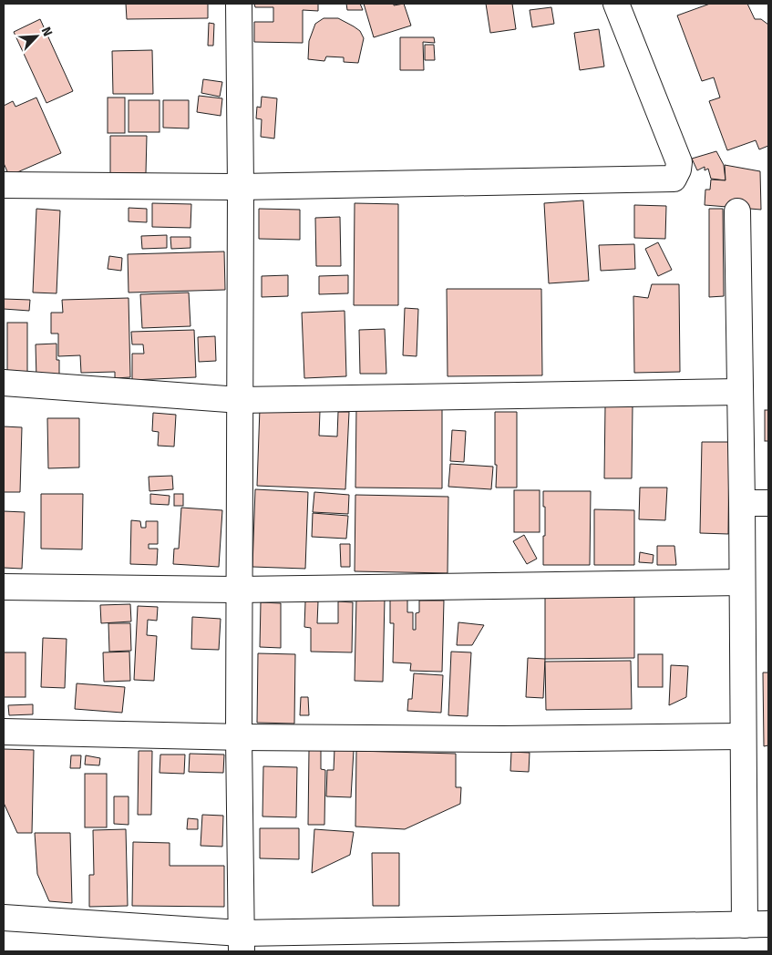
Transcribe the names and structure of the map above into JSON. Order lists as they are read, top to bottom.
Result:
{
  "north": "top right"
}
